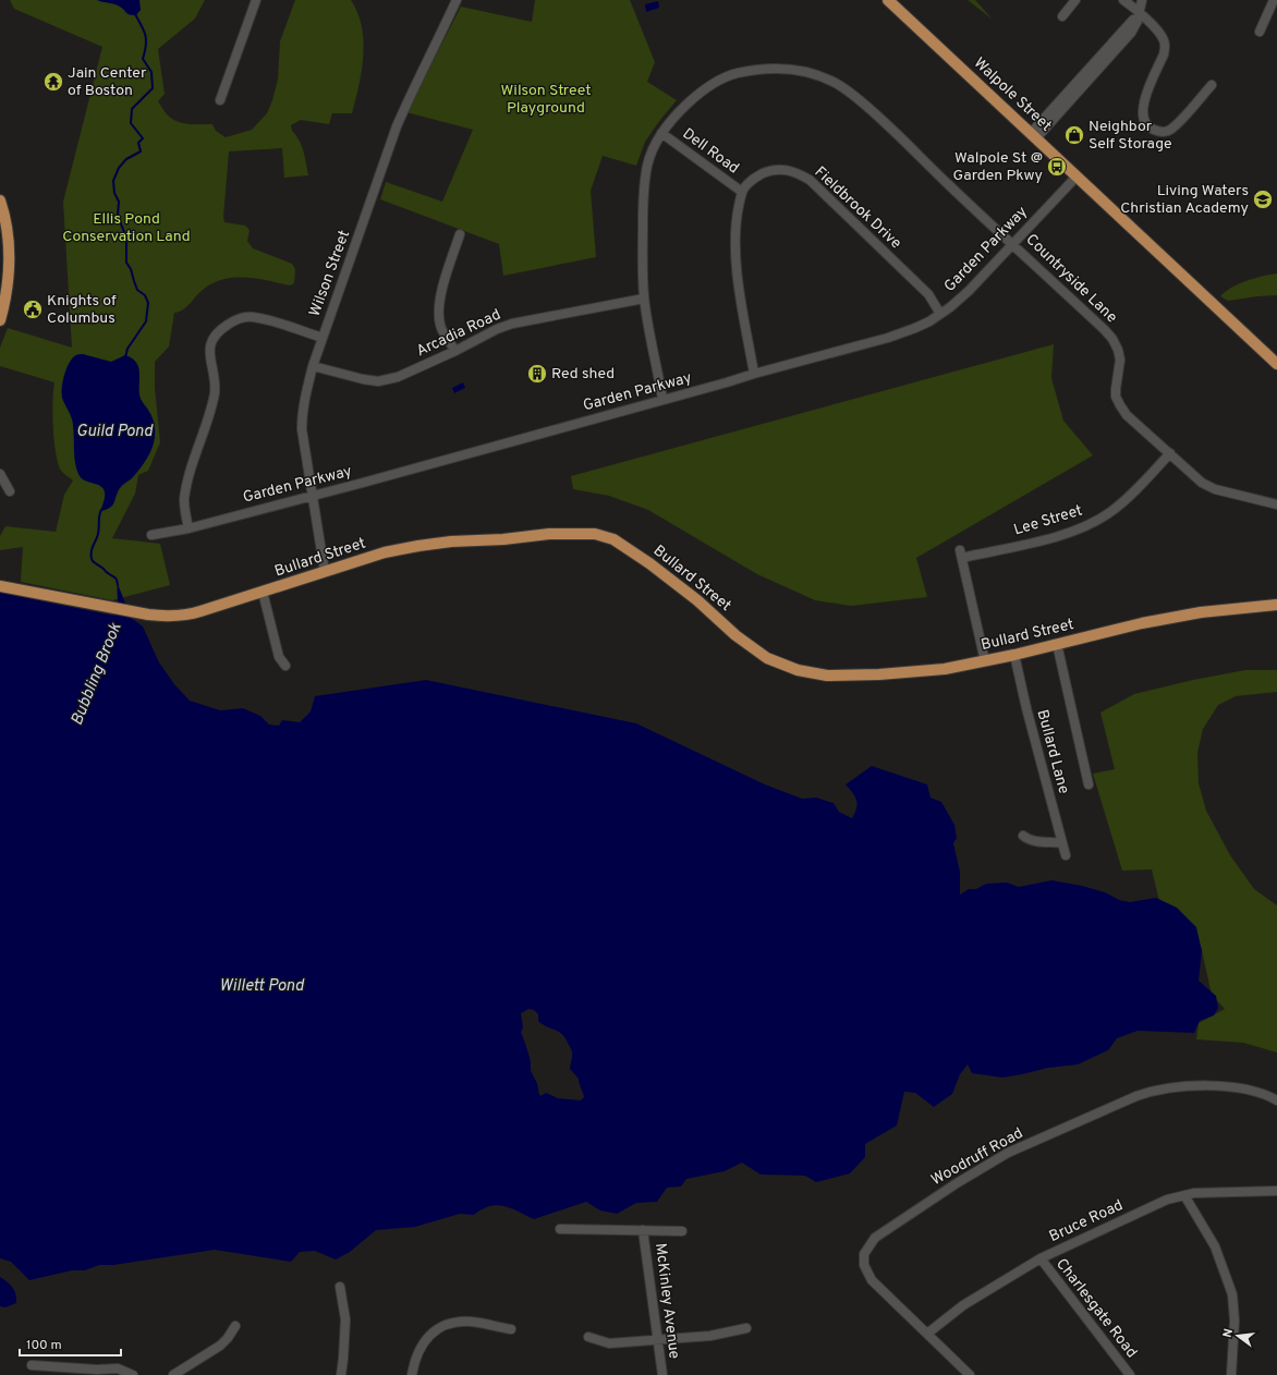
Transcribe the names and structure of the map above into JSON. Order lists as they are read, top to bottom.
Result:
{
  "streets": {
    "main road": ["Walpole Street", "Bullard Street"],
    "street": [
      "Dell Road",
      "Fieldbrook Drive",
      "Garden Parkway",
      "Wilson Street",
      "Countryside Lane",
      "Arcadia Road",
      "Lee Street",
      "Bullard Lane",
      "Woodruff Road",
      "Bruce Road",
      "McKinley Avenue",
      "Charlesgate Road"
    ]
  },
  "crossings": [
    ["Walpole Street", "Garden Parkway"],
    ["Dell Road", "Fieldbrook Drive"],
    ["Dell Road", "Countryside Lane"],
    ["Fieldbrook Drive", "Garden Parkway"],
    ["Garden Parkway", "Wilson Street"],
    ["Garden Parkway", "Countryside Lane"],
    ["Wilson Street", "Arcadia Road"],
    ["Wilson Street", "Bullard Street"],
    ["Countryside Lane", "Arcadia Road"],
    ["Countryside Lane", "Lee Street"],
    ["Lee Street", "Bullard Street"],
    ["Bullard Street", "Bullard Lane"],
    ["Woodruff Road", "Bruce Road"],
    ["Bruce Road", "Charlesgate Road"]
  ],
  "water": ["Guild Pond", "Bubbling Brook", "Willett Pond"],
  "parks": ["Wilson Street Playground", "Ellis Pond Conservation Land"],
  "places": {
    "temple": ["Jain Center of Boston"],
    "shop": ["Neighbor Self Storage"],
    "bus stop": ["Walpole St @ Garden Pkwy"],
    "school or university": ["Living Waters Christian Academy"],
    "public building": ["Knights of Columbus"],
    "building": ["Red shed"]
  },
  "scale_bar": "100 m",
  "north": "left"
}
